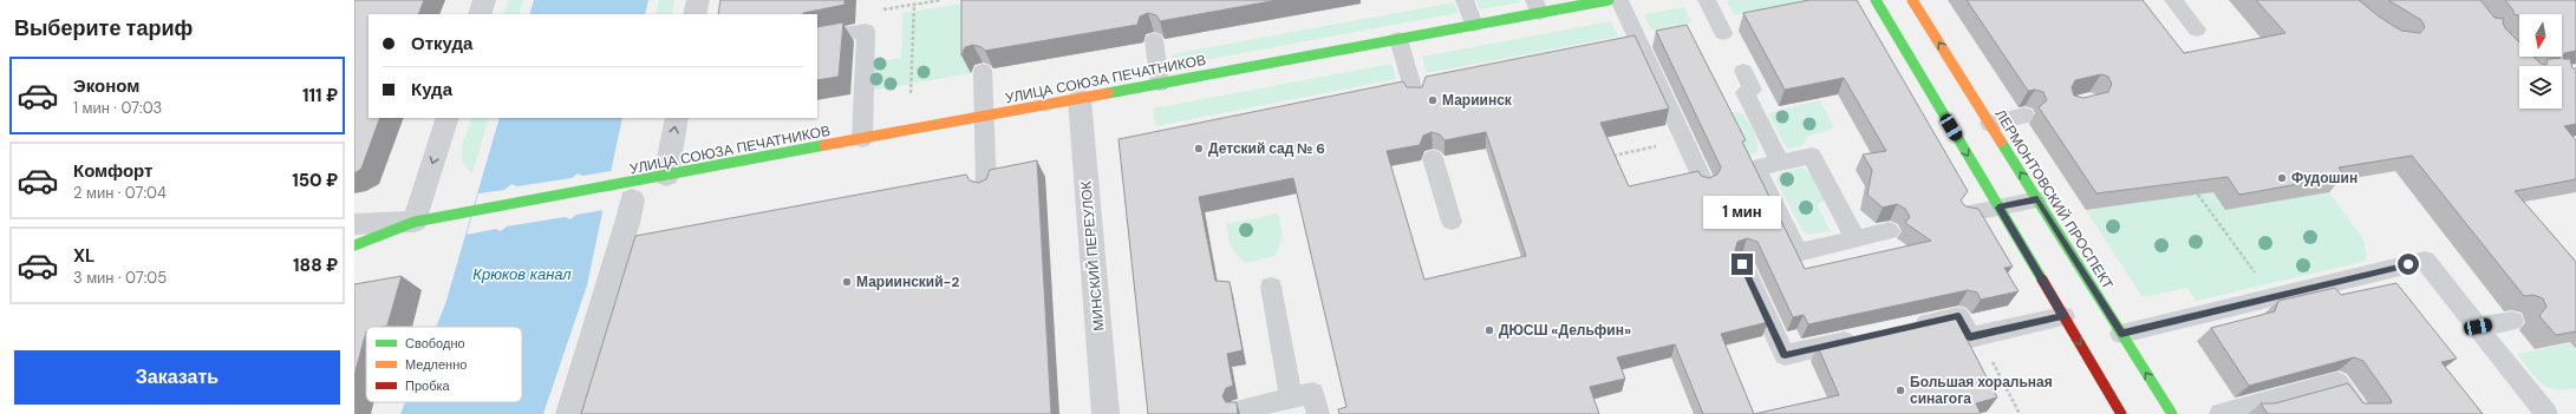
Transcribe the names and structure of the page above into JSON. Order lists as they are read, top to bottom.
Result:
{
  "streets": {
    "street": ["УЛИЦА СОЮЗА ПЕЧАТНИКОВ", "ЛЕРМОНТОВСКИЙ ПРОСПЕКТ", "МИНСКИЙ ПЕРЕУЛОК"]
  },
  "crossings": [
    ["УЛИЦА СОЮЗА ПЕЧАТНИКОВ", "МИНСКИЙ ПЕРЕУЛОК"]
  ],
  "water": ["Крюков канал"],
  "places": [
    "Мариинск",
    "Детский сад № 6",
    "Фудошин",
    "Мариинский-2",
    "ДЮСШ «Дельфин»",
    "Большая хоральная синагога"
  ],
  "legend": ["Свободно", "Медленно", "Пробка"],
  "north": "bottom",
  "page": {
    "heading": "Выберите тариф",
    "banner": ["Откуда", "Куда"],
    "list": [
      {
        "name": "Эконом",
        "note": "1 мин · 07:03",
        "value": "111 ₽"
      },
      {
        "name": "Комфорт",
        "note": "2 мин · 07:04",
        "value": "150 ₽"
      },
      {
        "name": "XL",
        "note": "3 мин · 07:05",
        "value": "188 ₽"
      }
    ],
    "bubble": "1 мин",
    "buttons": "Заказать"
  }
}
